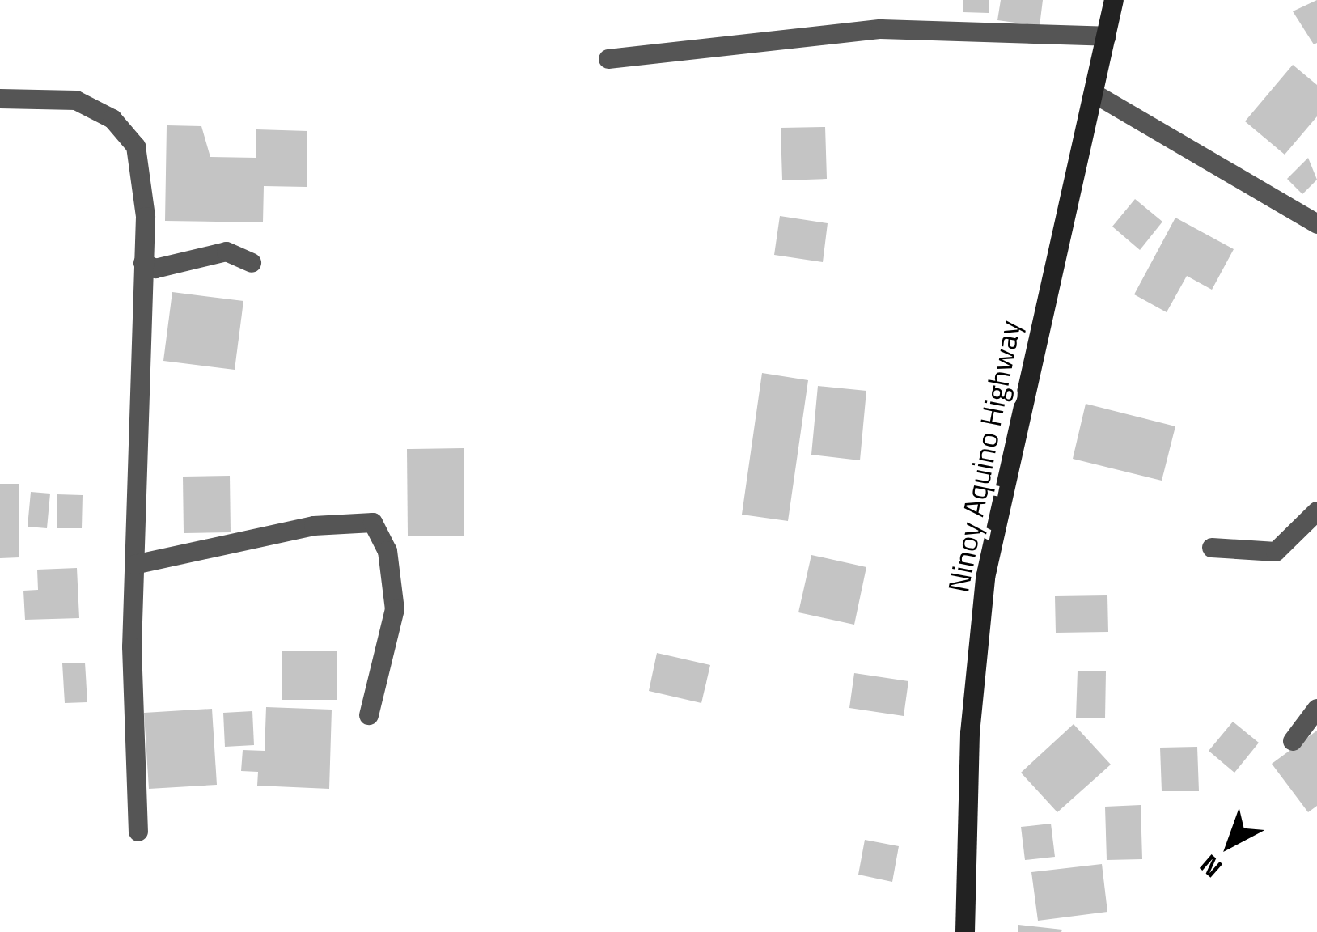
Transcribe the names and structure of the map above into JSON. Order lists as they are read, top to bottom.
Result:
{
  "streets": {
    "main road": ["Ninoy Aquino Highway"]
  },
  "north": "bottom left"
}
